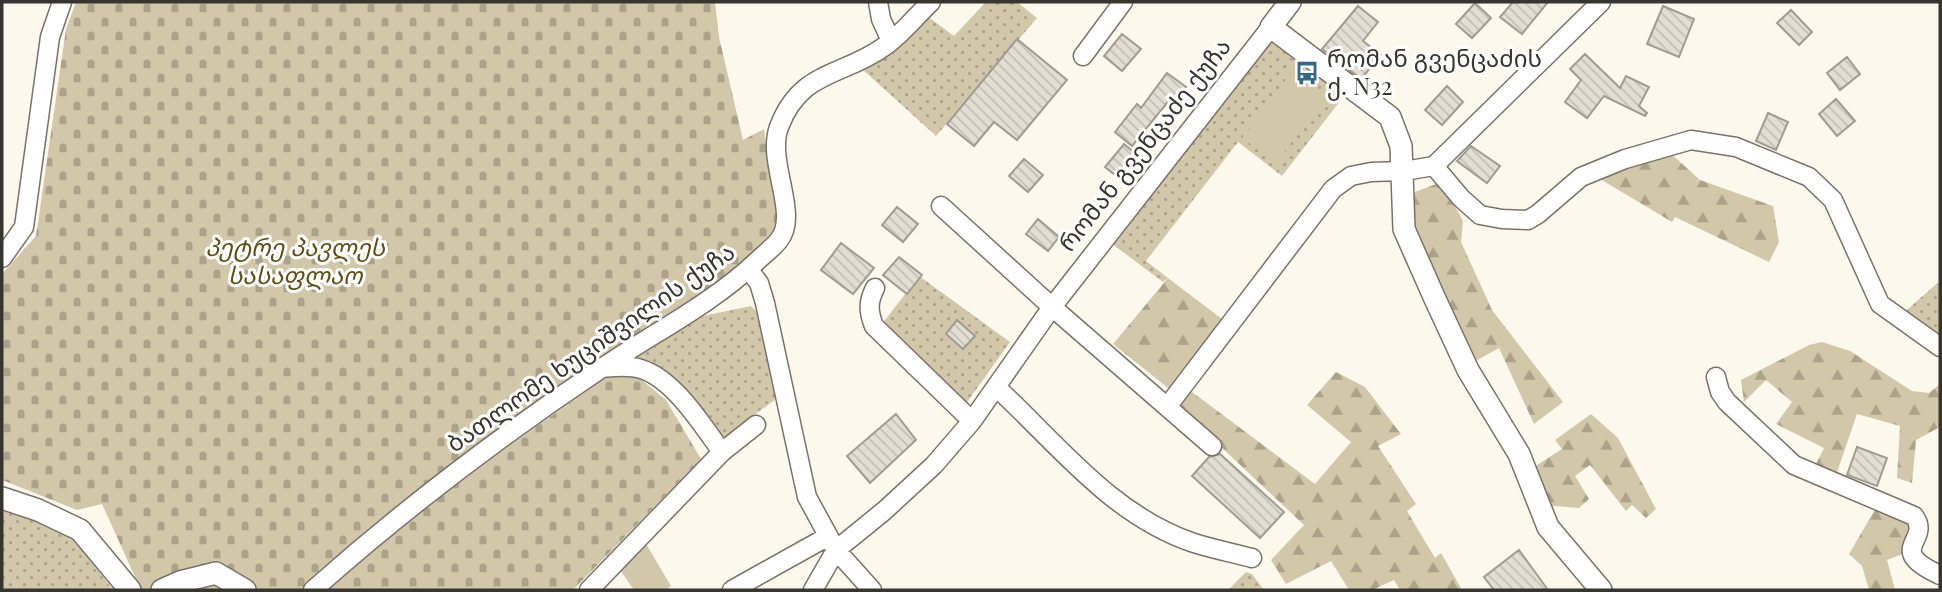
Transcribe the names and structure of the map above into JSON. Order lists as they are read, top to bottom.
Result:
{
  "streets": {
    "street": ["რომან გვენცაძე ქუჩა", "ბათლომე ხუციშვილის ქუჩა"]
  },
  "parks": ["პეტრე პავლეს სასაფლაო"],
  "places": {
    "bus stop": ["რომან გვენცაძის ქ. N32"]
  }
}
